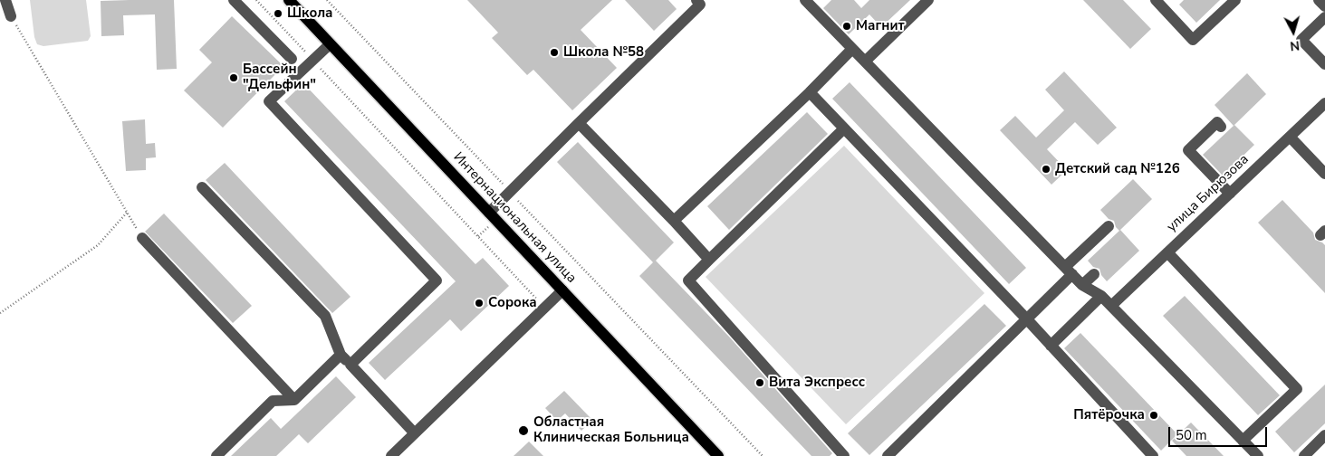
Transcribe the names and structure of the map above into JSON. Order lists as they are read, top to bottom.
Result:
{
  "streets": {
    "main road": ["Интернациональная улица"],
    "street": ["улица Бирюзова"]
  },
  "places": [
    "Школа",
    "Магнит",
    "Школа №58",
    "Бассейн \"Дельфин\"",
    "Детский сад №126",
    "Сорока",
    "Вита Экспресс",
    "Пятёрочка",
    "Областная Клиническая Больница"
  ],
  "scale_bar": "50 m",
  "north": "bottom"
}
